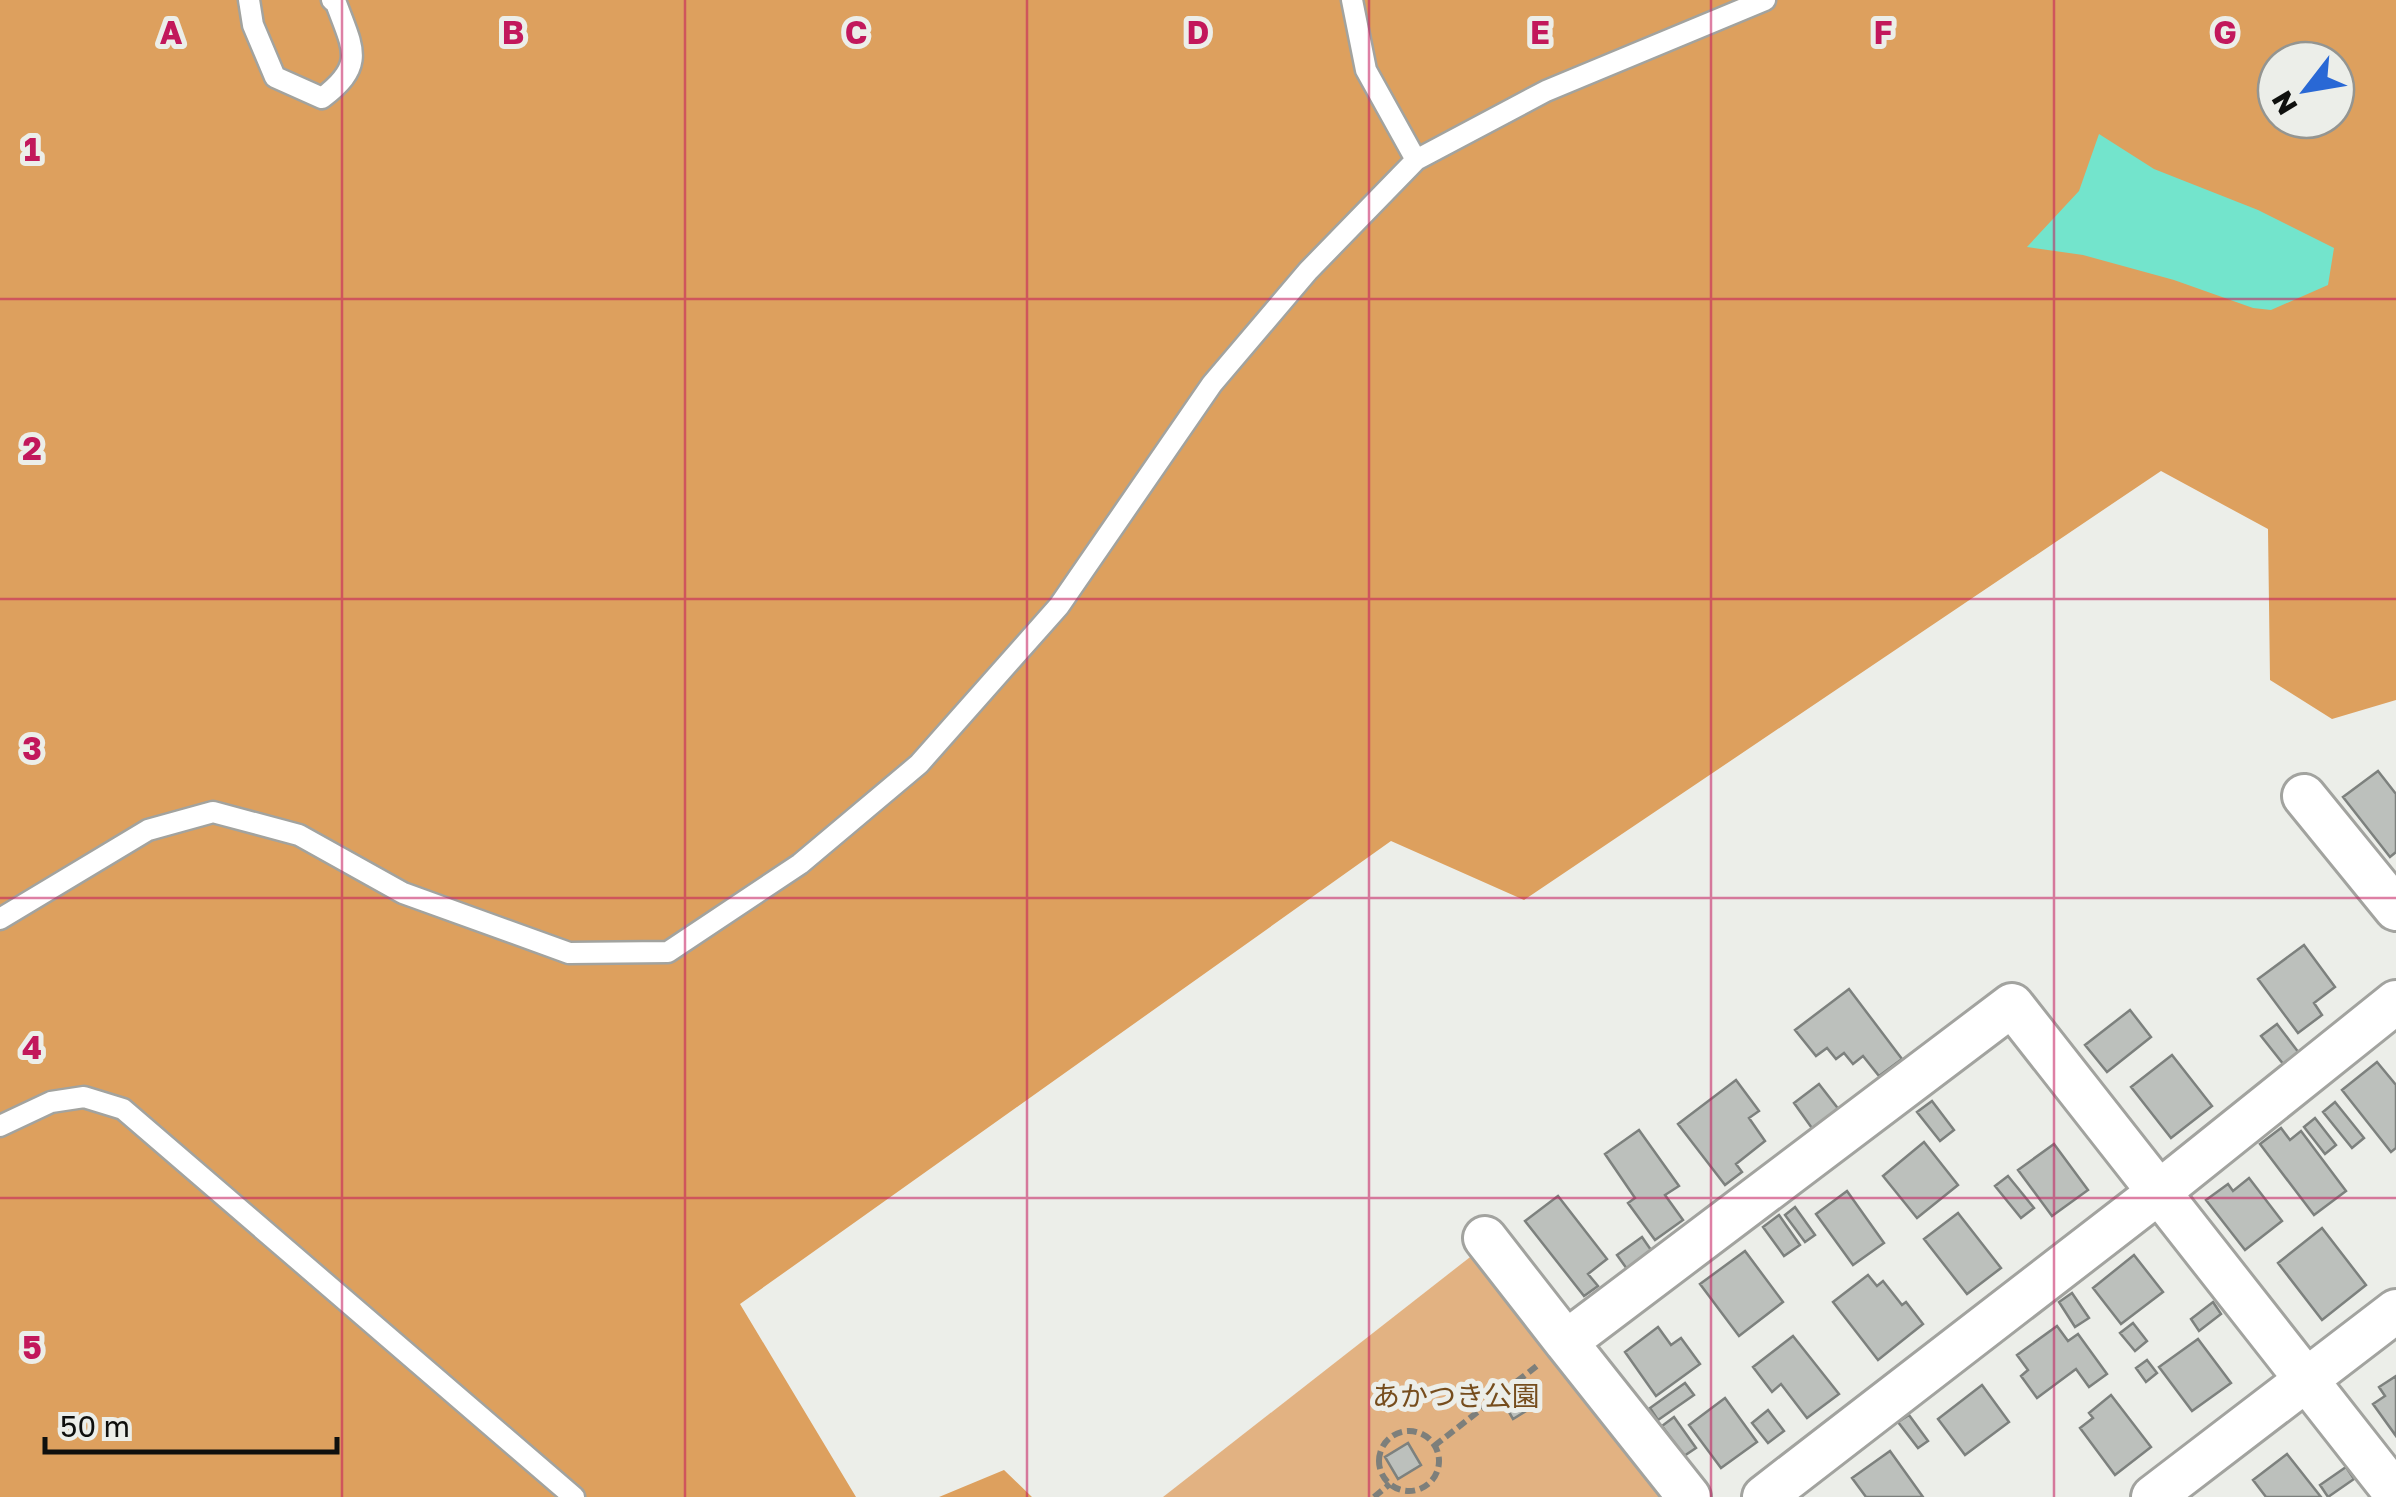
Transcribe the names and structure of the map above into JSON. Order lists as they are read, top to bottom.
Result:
{
  "parks": ["あかつき公園"],
  "scale_bar": "50 m",
  "north": "bottom left",
  "grid": {
    "columns": [
      "A",
      "B",
      "C",
      "D",
      "E",
      "F",
      "G"
    ],
    "rows": [
      "1",
      "2",
      "3",
      "4",
      "5"
    ]
  }
}
